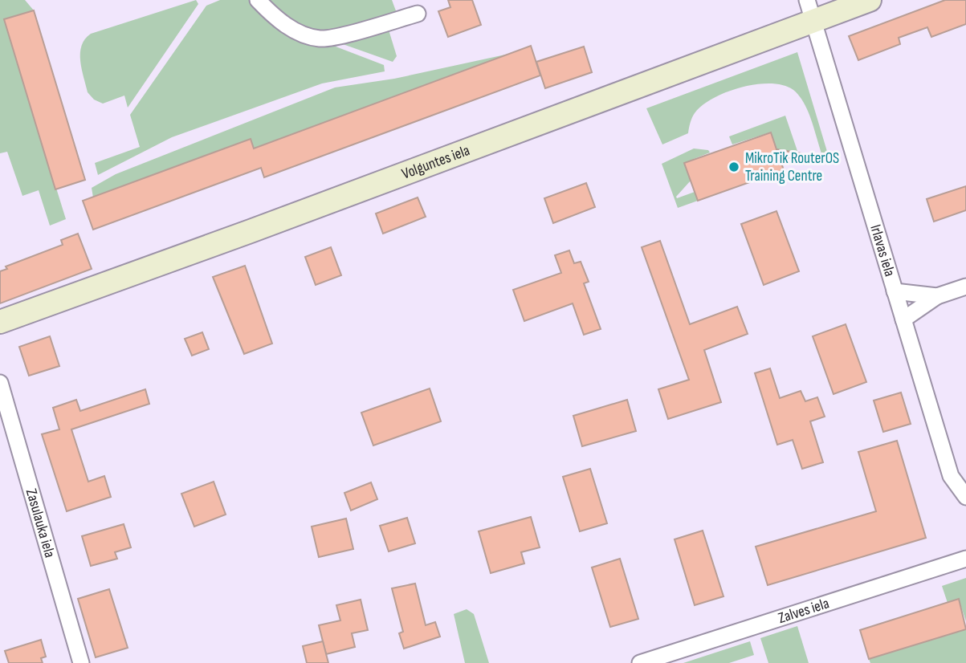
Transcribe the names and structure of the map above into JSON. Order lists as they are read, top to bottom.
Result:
{
  "streets": {
    "street": [
      "Volguntes iela",
      "Irlavas iela",
      "Zasulauka iela",
      "Zalves iela"
    ]
  },
  "crossings": [
    ["Volguntes iela", "Irlavas iela"]
  ],
  "places": ["MikroTik RouterOS Training Centre"]
}
